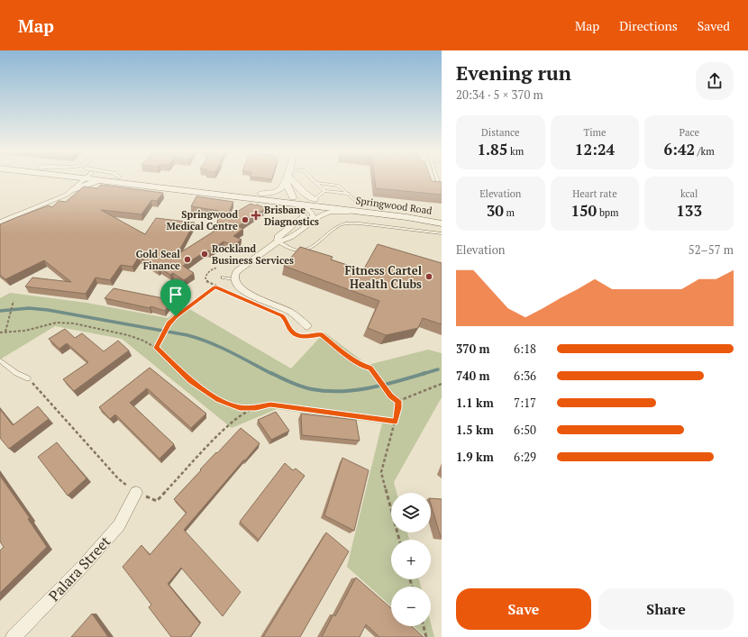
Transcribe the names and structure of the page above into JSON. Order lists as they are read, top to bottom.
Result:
{
  "streets": {
    "main road": ["Springwood Road"],
    "street": ["Palara Street"]
  },
  "places": {
    "health": ["Brisbane Diagnostics"],
    "other": [
      "Springwood Medical Centre",
      "Rockland Business Services",
      "Gold Seal Finance",
      "Fitness Cartel Health Clubs"
    ]
  },
  "page": {
    "header": "Map",
    "nav": ["Map", "Directions", "Saved"],
    "heading": ["Evening run", "20:34 · 5 × 370 m"],
    "stats": [
      ["Distance", "1.85 km"],
      ["Time", "12:24"],
      ["Pace", "6:42 /km"],
      ["Elevation", "30 m"],
      ["Heart rate", "150 bpm"],
      ["kcal", "133"]
    ],
    "chart": ["Elevation", "52–57 m"],
    "list": [
      {
        "name": "370 m",
        "note": "6:18"
      },
      {
        "name": "740 m",
        "note": "6:36"
      },
      {
        "name": "1.1 km",
        "note": "7:17"
      },
      {
        "name": "1.5 km",
        "note": "6:50"
      },
      {
        "name": "1.9 km",
        "note": "6:29"
      }
    ],
    "map_buttons": ["+", "−"],
    "buttons": ["Save", "Share"]
  }
}
